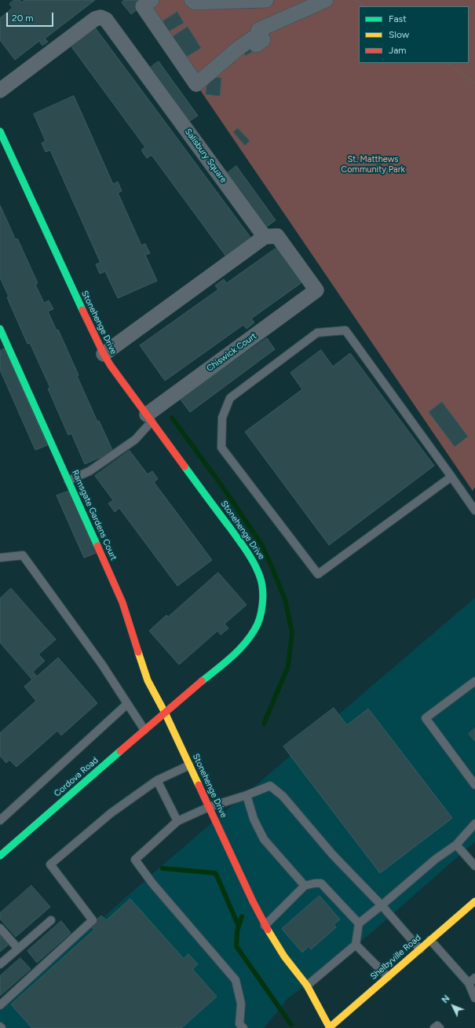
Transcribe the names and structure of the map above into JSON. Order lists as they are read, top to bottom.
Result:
{
  "streets": {
    "street": [
      "Salisbury Square",
      "Stonehenge Drive",
      "Chiswick Court",
      "Ramsgate Gardens Court",
      "Cordova Road",
      "Shelbyville Road"
    ]
  },
  "crossings": [
    ["Salisbury Square", "Chiswick Court"],
    ["Stonehenge Drive", "Chiswick Court"],
    ["Stonehenge Drive", "Ramsgate Gardens Court"],
    ["Stonehenge Drive", "Cordova Road"],
    ["Stonehenge Drive", "Shelbyville Road"],
    ["Ramsgate Gardens Court", "Cordova Road"]
  ],
  "parks": ["St. Matthews Community Park"],
  "legend": ["Fast", "Slow", "Jam"],
  "scale_bar": "20 m",
  "north": "top left"
}
